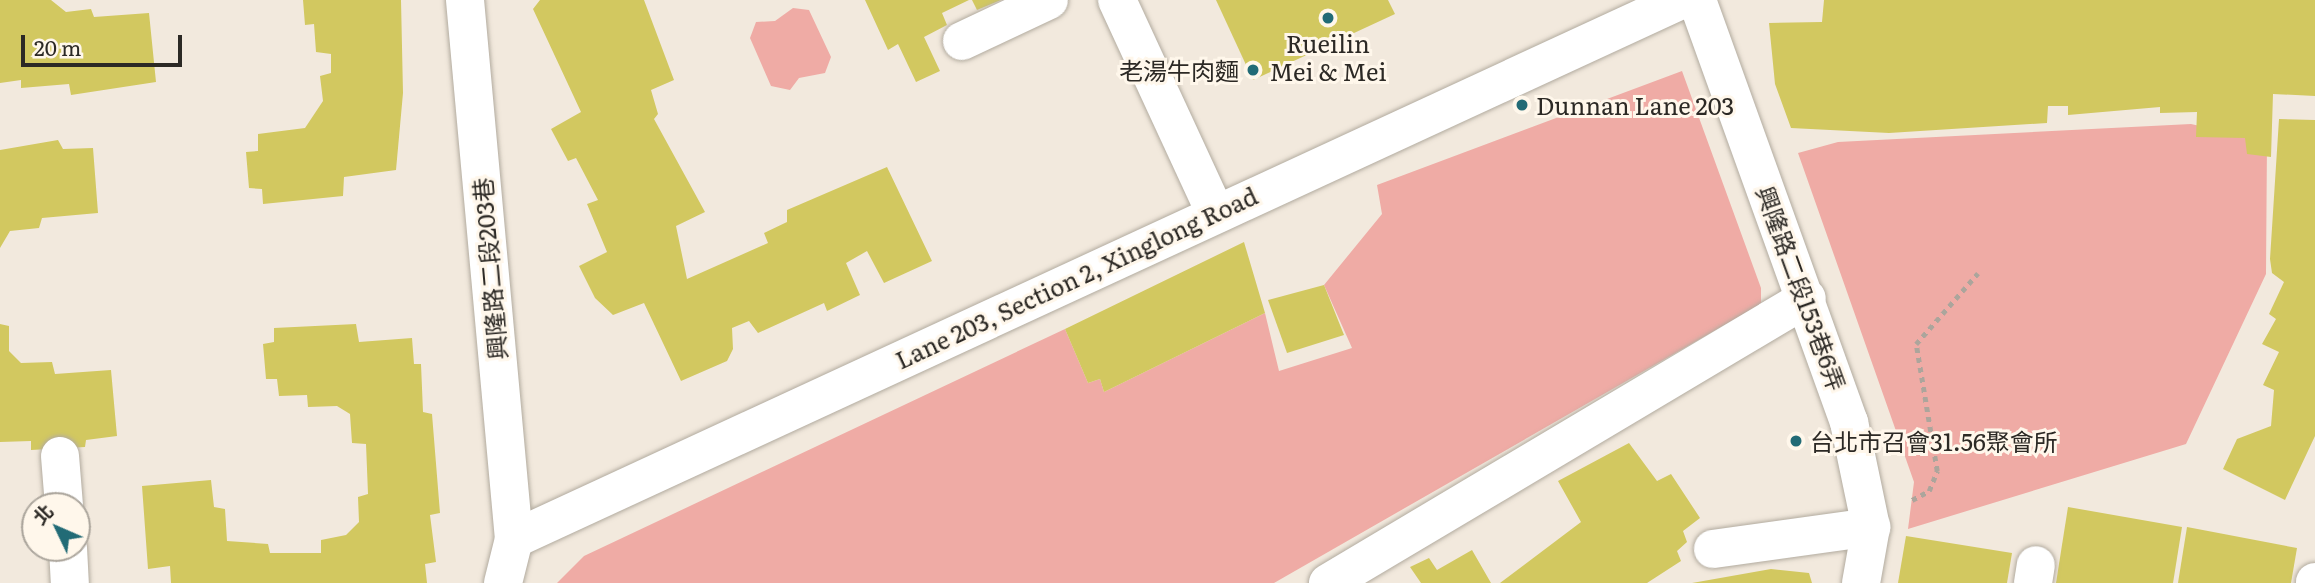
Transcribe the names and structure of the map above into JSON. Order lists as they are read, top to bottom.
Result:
{
  "streets": {
    "street": ["興隆路二段203巷", "Lane 203, Section 2, Xinglong Road", "興隆路二段153巷6弄"]
  },
  "crossings": [
    ["興隆路二段203巷", "Lane 203, Section 2, Xinglong Road"]
  ],
  "places": [
    "Rueilin Mei & Mei",
    "老湯牛肉麵",
    "Dunnan Lane 203",
    "台北市召會31.56聚會所"
  ],
  "scale_bar": "20 m",
  "north": "top left"
}
